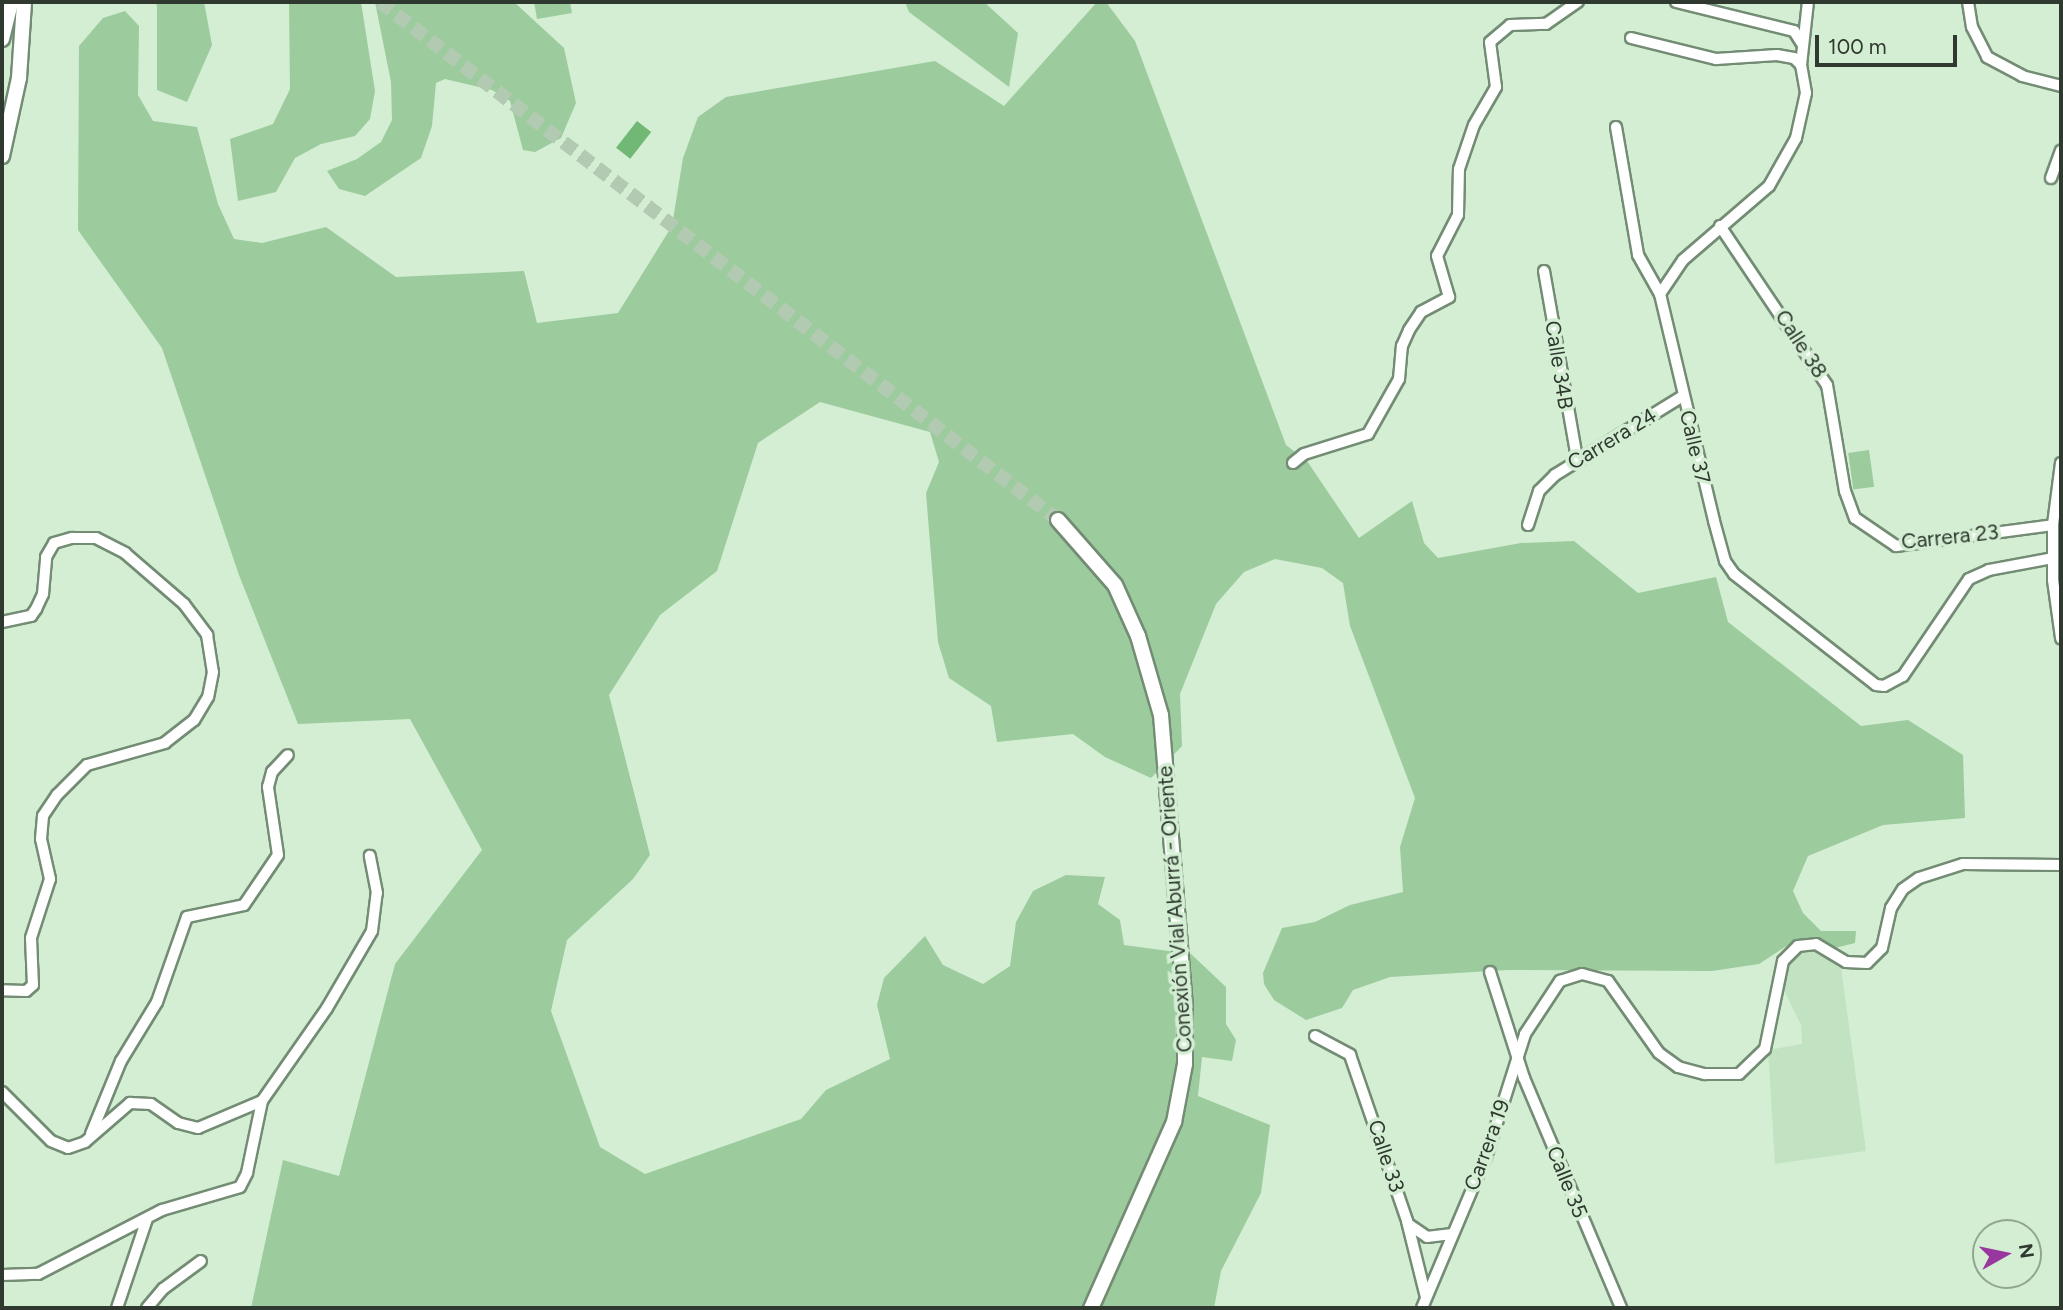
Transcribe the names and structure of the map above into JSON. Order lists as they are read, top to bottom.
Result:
{
  "streets": {
    "main road": ["Conexión Vial Aburrá - Oriente"],
    "street": [
      "Calle 38",
      "Calle 34B",
      "Carrera 24",
      "Calle 37",
      "Carrera 23",
      "Carrera 19",
      "Calle 33",
      "Calle 35"
    ]
  },
  "crossings": [
    ["Calle 38", "Carrera 23"],
    ["Calle 34B", "Carrera 24"],
    ["Carrera 24", "Calle 37"],
    ["Carrera 19", "Calle 33"],
    ["Carrera 19", "Calle 35"]
  ],
  "scale_bar": "100 m",
  "north": "right"
}
